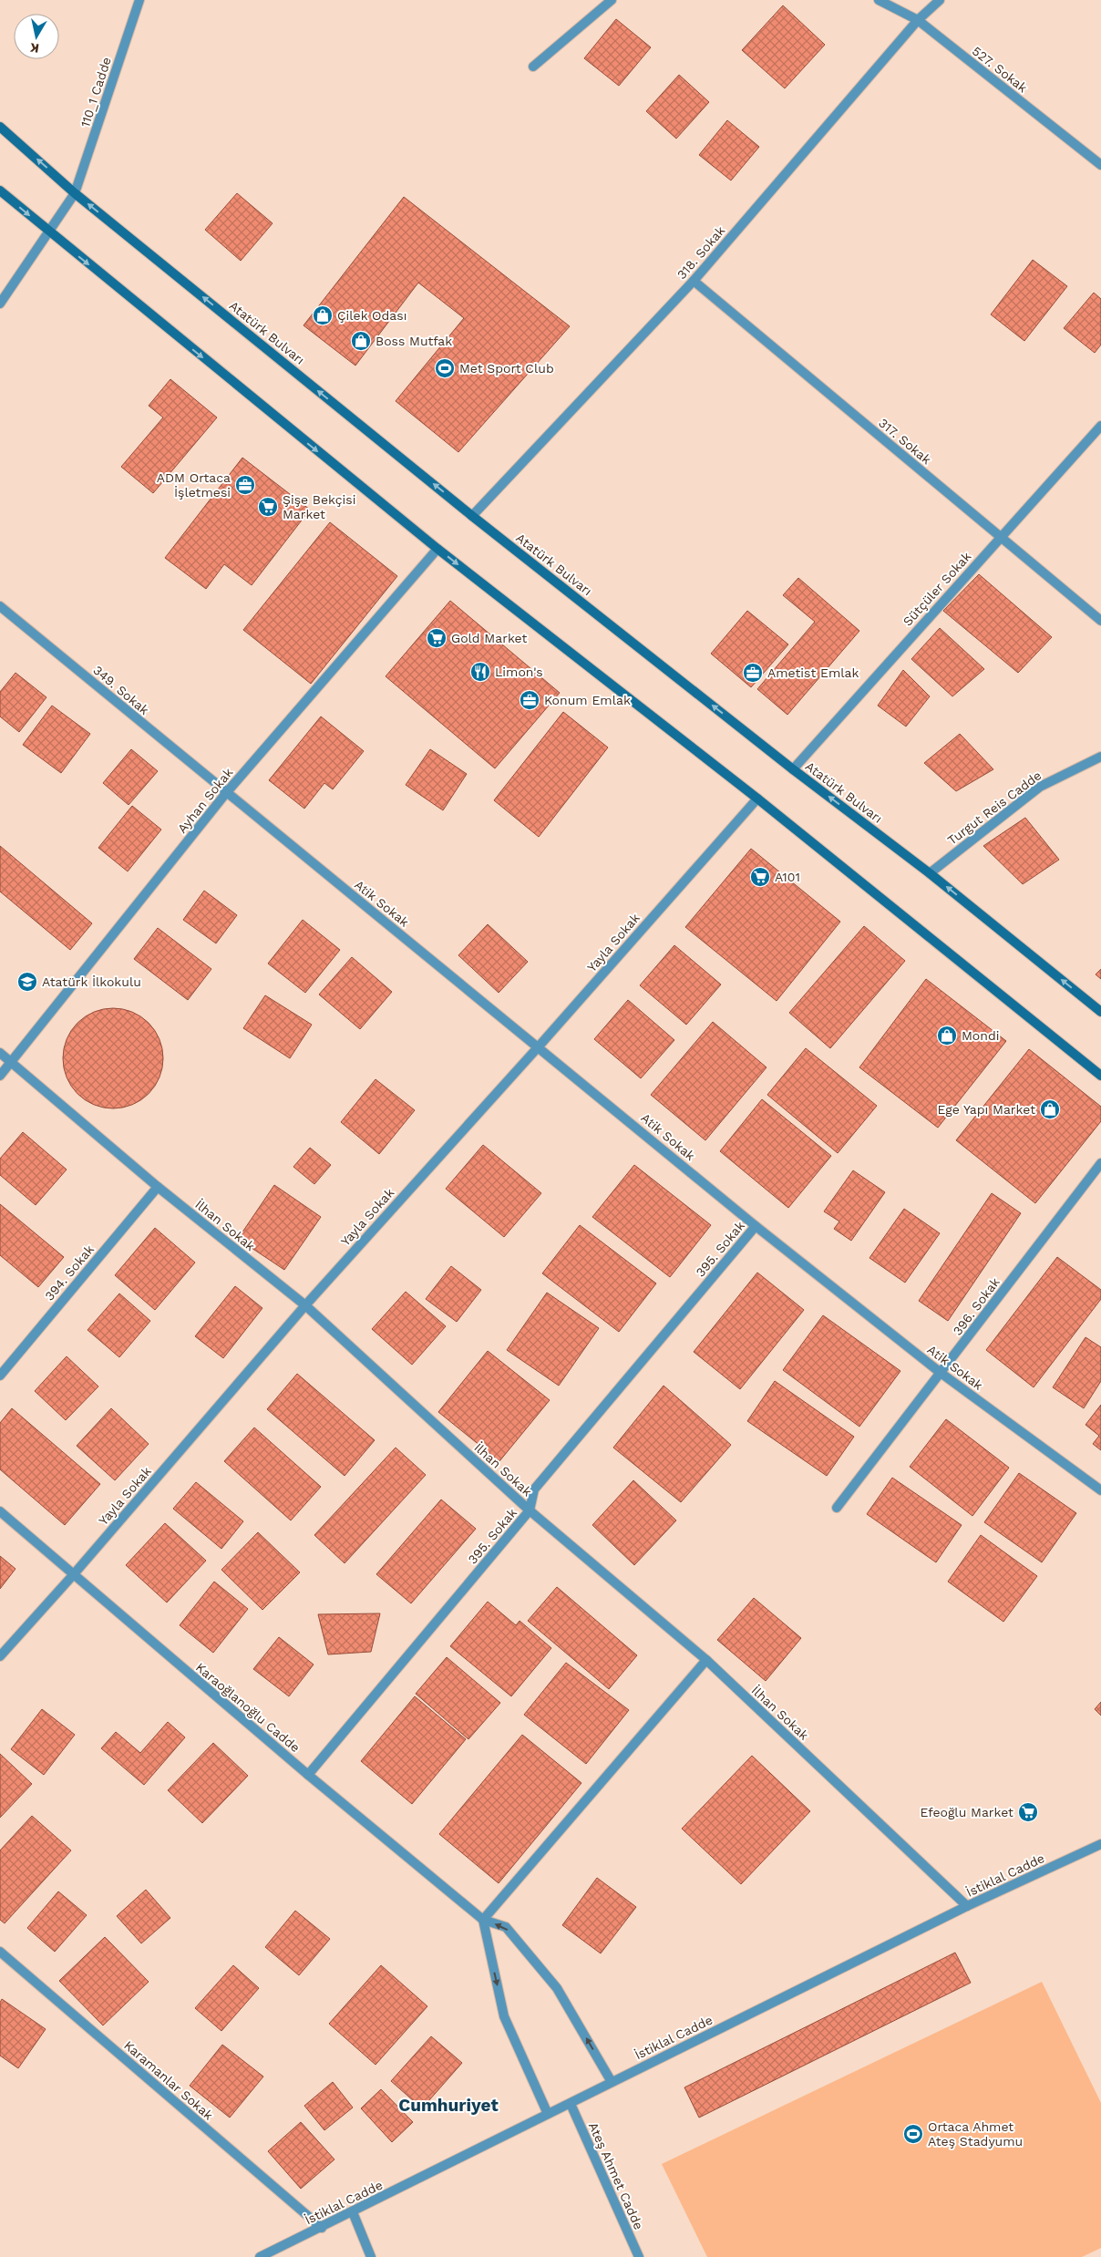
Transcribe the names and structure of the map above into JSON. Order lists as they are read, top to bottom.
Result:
{
  "streets": {
    "main road": ["Atatürk Bulvarı"],
    "street": [
      "527. Sokak",
      "110_1 Cadde",
      "318. Sokak",
      "317. Sokak",
      "Sütçüler Sokak",
      "349. Sokak",
      "Ayhan Sokak",
      "Turgut Reis Cadde",
      "Atik Sokak",
      "Yayla Sokak",
      "İlhan Sokak",
      "395. Sokak",
      "394. Sokak",
      "396. Sokak",
      "Karaoğlanoğlu Cadde",
      "İstiklal Cadde",
      "Karamanlar Sokak",
      "Ateş Ahmet Cadde"
    ]
  },
  "crossings": [
    ["527. Sokak", "318. Sokak"],
    ["110_1 Cadde", "Atatürk Bulvarı"],
    ["318. Sokak", "Atatürk Bulvarı"],
    ["318. Sokak", "317. Sokak"],
    ["Atatürk Bulvarı", "Sütçüler Sokak"],
    ["Atatürk Bulvarı", "Turgut Reis Cadde"],
    ["317. Sokak", "Sütçüler Sokak"],
    ["349. Sokak", "Ayhan Sokak"],
    ["349. Sokak", "Atik Sokak"],
    ["Ayhan Sokak", "Atik Sokak"],
    ["Ayhan Sokak", "İlhan Sokak"],
    ["Atik Sokak", "Yayla Sokak"],
    ["Atik Sokak", "395. Sokak"],
    ["Atik Sokak", "396. Sokak"],
    ["Yayla Sokak", "İlhan Sokak"],
    ["Yayla Sokak", "Karaoğlanoğlu Cadde"],
    ["İlhan Sokak", "395. Sokak"],
    ["İlhan Sokak", "394. Sokak"],
    ["İlhan Sokak", "İstiklal Cadde"],
    ["395. Sokak", "Karaoğlanoğlu Cadde"],
    ["Karaoğlanoğlu Cadde", "İstiklal Cadde"],
    ["İstiklal Cadde", "Karamanlar Sokak"],
    ["İstiklal Cadde", "Ateş Ahmet Cadde"]
  ],
  "districts": ["Cumhuriyet"],
  "places": {
    "shop": [
      "Çilek Odası",
      "Boss Mutfak",
      "Mondi",
      "Ege Yapı Market"
    ],
    "sports": ["Met Sport Club", "Ortaca Ahmet Ateş Stadyumu"],
    "office": ["ADM Ortaca İşletmesi", "Ametist Emlak", "Konum Emlak"],
    "supermarket": [
      "Şişe Bekçisi Market",
      "Gold Market",
      "A101",
      "Efeoğlu Market"
    ],
    "restaurant": ["Limon's"],
    "school or university": ["Atatürk İlkokulu"]
  },
  "north": "bottom"
}
